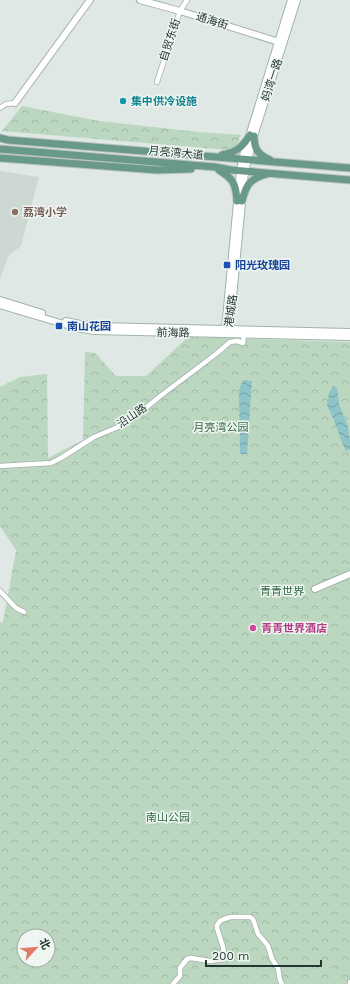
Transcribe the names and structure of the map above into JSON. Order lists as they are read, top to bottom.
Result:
{
  "streets": {
    "main road": ["月亮湾大道"],
    "street": [
      "通海街",
      "自贸东街",
      "妈湾一路",
      "港城路",
      "前海路",
      "沿山路"
    ]
  },
  "crossings": [
    ["通海街", "自贸东街"],
    ["通海街", "妈湾一路"],
    ["妈湾一路", "月亮湾大道"],
    ["妈湾一路", "港城路"],
    ["月亮湾大道", "港城路"],
    ["港城路", "前海路"],
    ["前海路", "沿山路"]
  ],
  "parks": ["月亮湾公园", "青青世界", "南山公园"],
  "places": {
    "other": ["集中供冷设施", "荔湾小学", "青青世界酒店"],
    "transit": ["阳光玫瑰园", "南山花园"]
  },
  "scale_bar": "200 m",
  "north": "top right"
}
